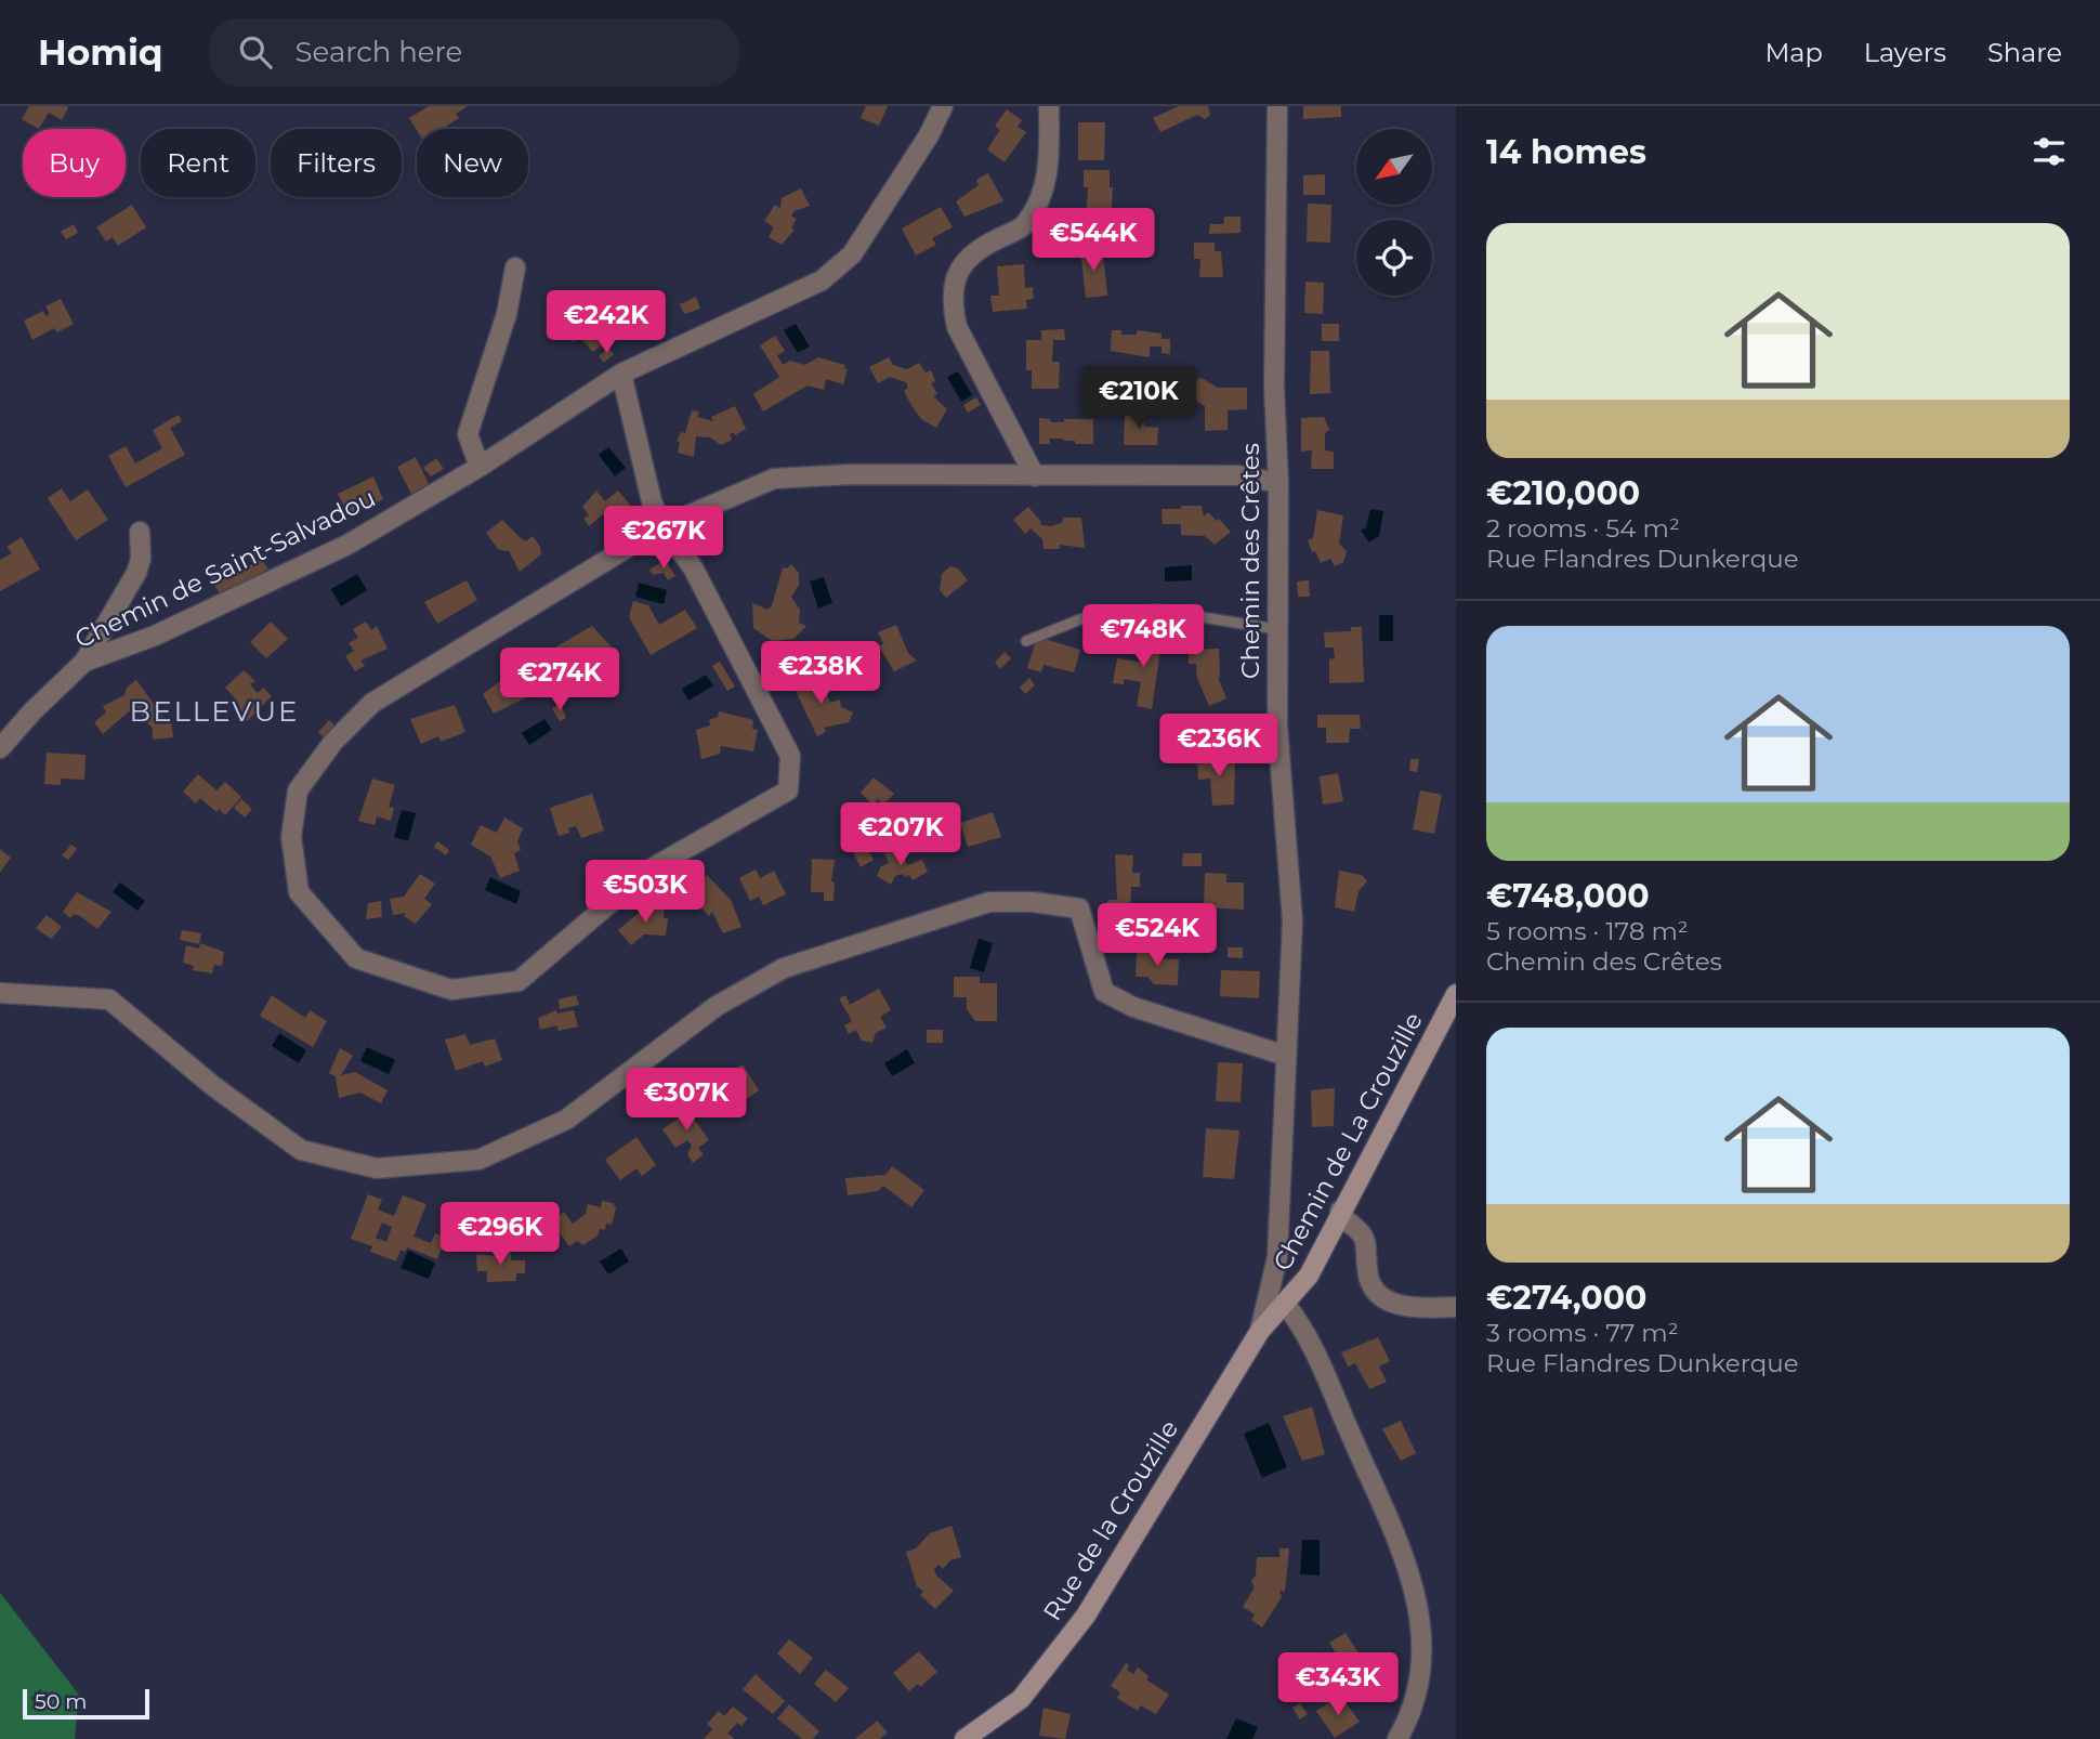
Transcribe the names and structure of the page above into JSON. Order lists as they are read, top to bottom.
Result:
{
  "streets": {
    "street": [
      "Chemin des Crêtes",
      "Chemin de Saint-Salvadou",
      "Chemin de La Crouzille",
      "Rue de la Crouzille"
    ]
  },
  "crossings": [
    ["Chemin des Crêtes", "Rue de la Crouzille"],
    ["Chemin de La Crouzille", "Rue de la Crouzille"]
  ],
  "districts": ["BELLEVUE"],
  "scale_bar": "50 m",
  "north": "bottom left",
  "page": {
    "header": "Homiq",
    "search": "Search here",
    "nav": ["Map", "Layers", "Share"],
    "heading": "14 homes",
    "chip": [
      "Buy",
      "Rent",
      "Filters",
      "New"
    ],
    "list": [
      {
        "name": "€210,000",
        "note": "2 rooms · 54 m² · Rue Flandres Dunkerque"
      },
      {
        "name": "€748,000",
        "note": "5 rooms · 178 m² · Chemin des Crêtes"
      },
      {
        "name": "€274,000",
        "note": "3 rooms · 77 m² · Rue Flandres Dunkerque"
      }
    ],
    "price": [
      "€544K",
      "€242K",
      "€210K",
      "€267K",
      "€748K",
      "€238K",
      "€274K",
      "€236K",
      "€207K",
      "€503K",
      "€524K",
      "€307K",
      "€296K",
      "€343K"
    ],
    "scale": "50 m"
  }
}
